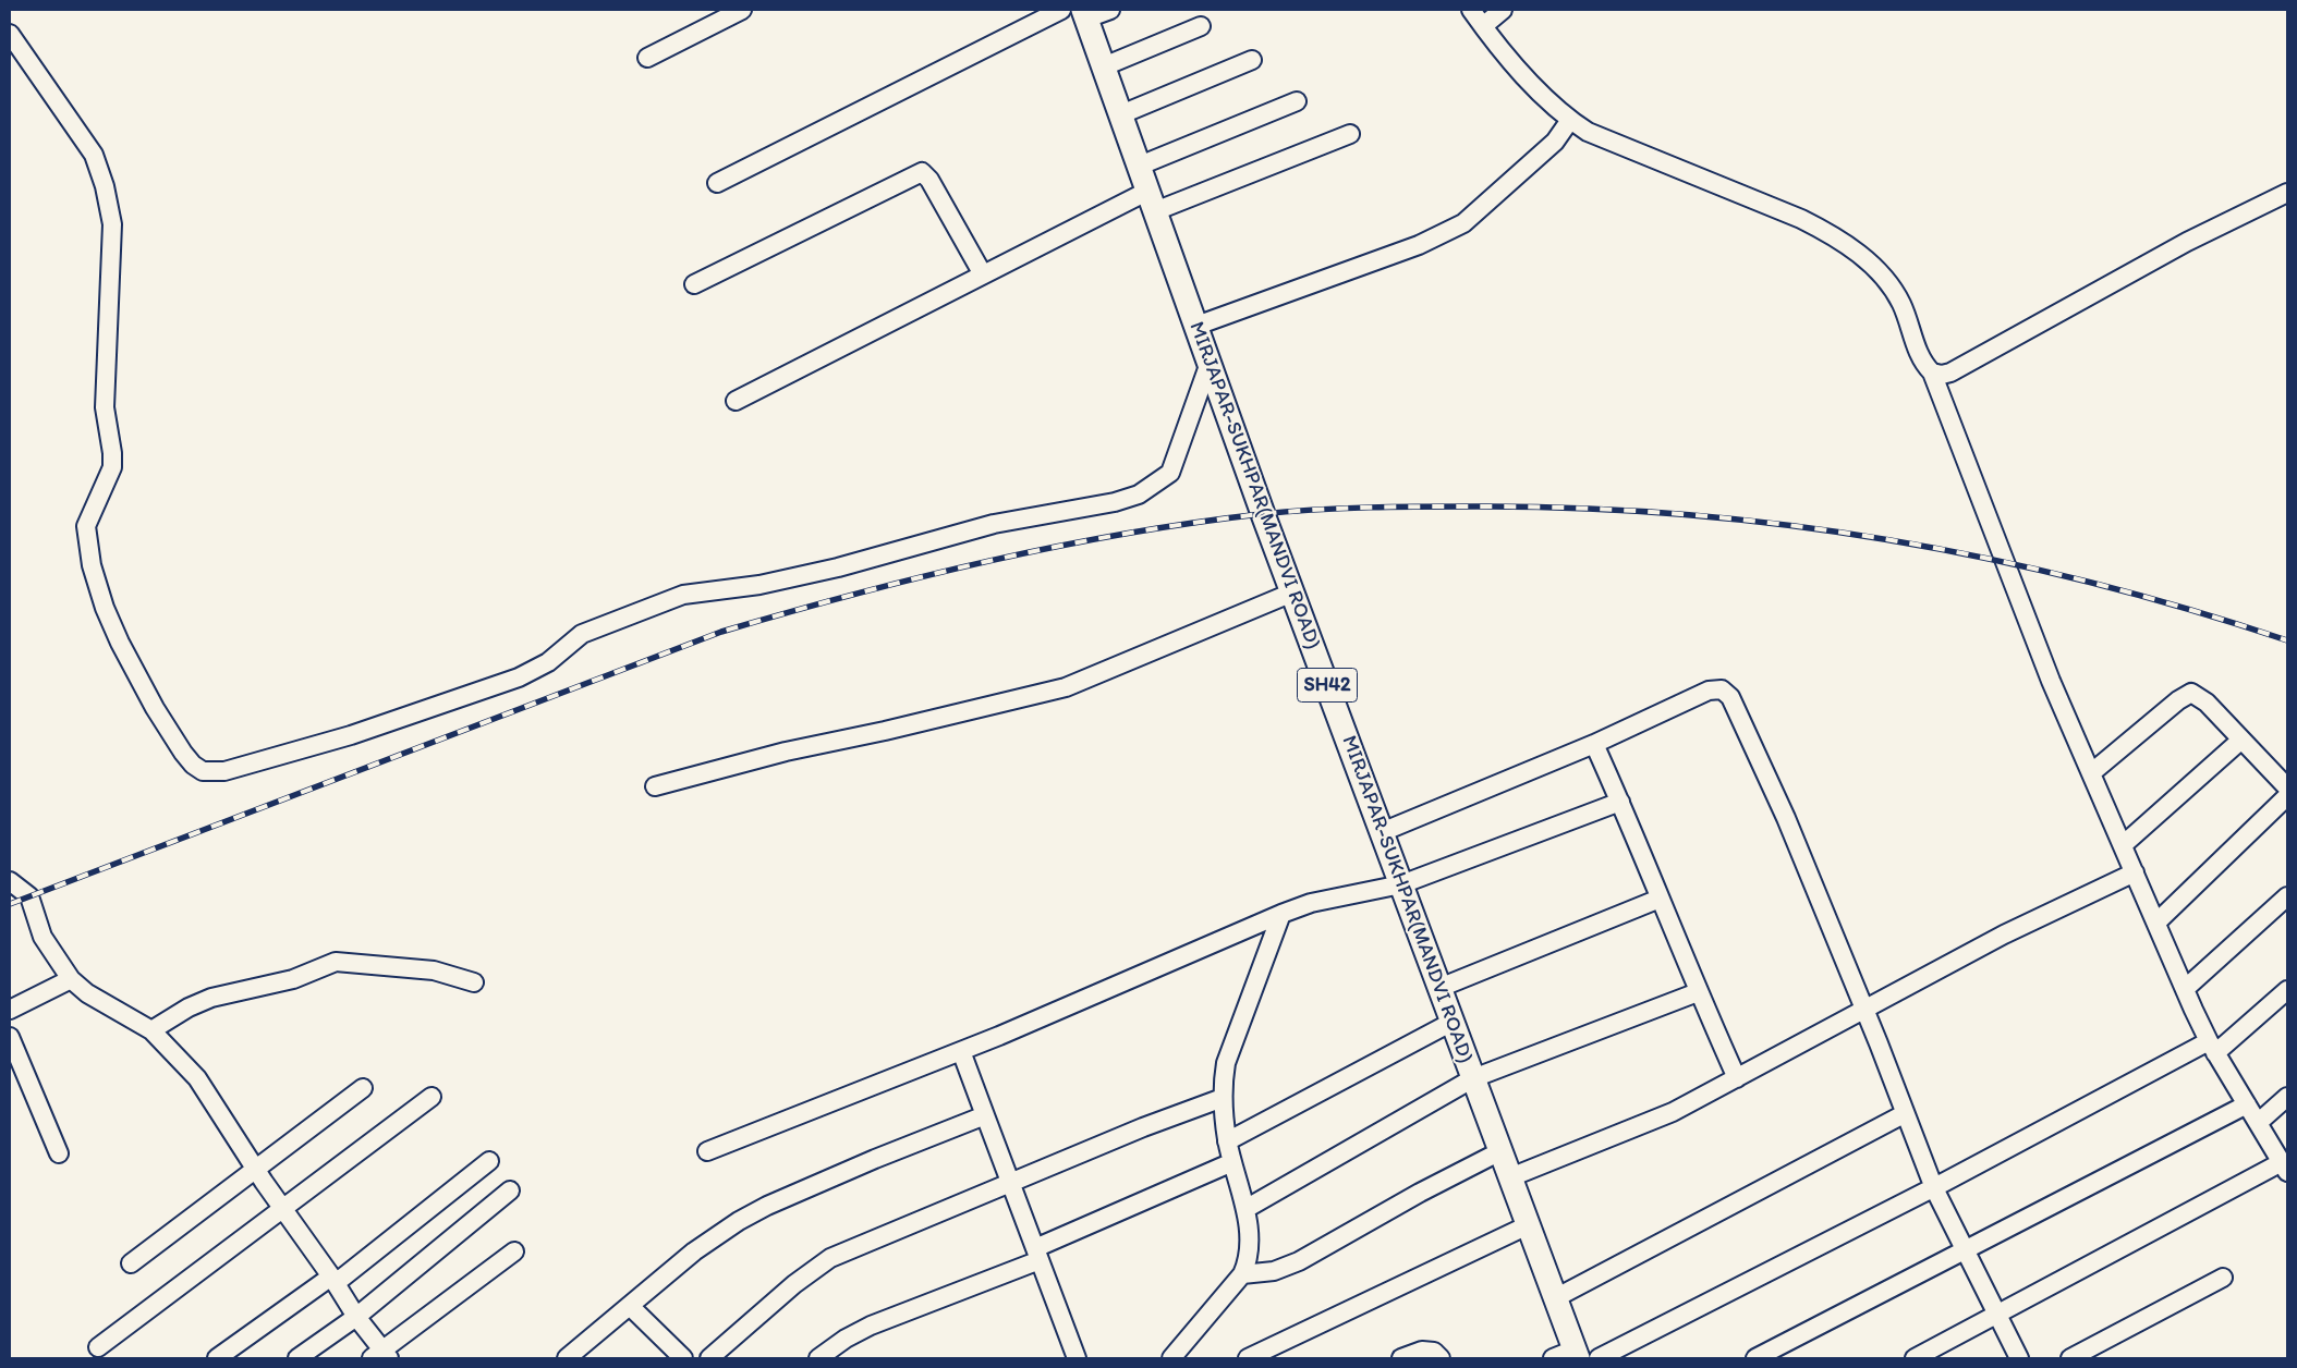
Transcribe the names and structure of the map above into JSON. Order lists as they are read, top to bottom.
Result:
{
  "streets": {
    "main road": ["MIRJAPAR-SUKHPAR(MANDVI ROAD)", "SH42"]
  }
}
